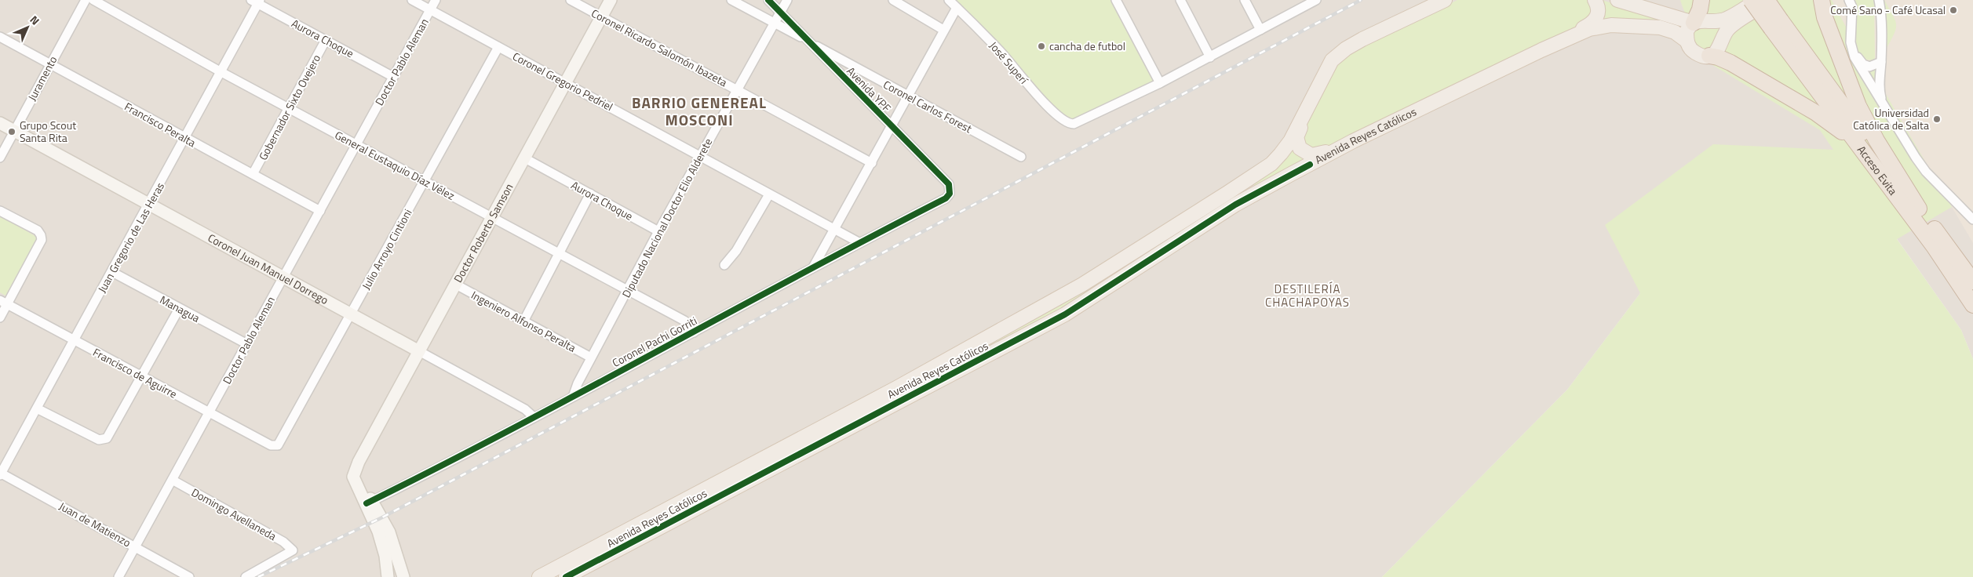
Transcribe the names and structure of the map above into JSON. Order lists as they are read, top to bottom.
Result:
{
  "streets": {
    "highway": ["Acceso Evita"],
    "main road": ["Avenida Reyes Católicos"],
    "street": [
      "Aurora Choque",
      "Coronel Ricardo Salomón Ibazeta",
      "Doctor Pablo Aleman",
      "José Superí",
      "Juramento",
      "Coronel Gregorio Pedriel",
      "Avenida YPF",
      "Coronel Carlos Forest",
      "Gobernador Sixto Ovejero",
      "Francisco Peralta",
      "General Eustaquio Díaz Vélez",
      "Diputado Nacional Doctor Elio Alderete",
      "Doctor Roberto Samson",
      "Juan Gregorio de Las Heras",
      "Julio Arroyo Cintioni",
      "Coronel Juan Manuel Dorrego",
      "Managua",
      "Ingeniero Alfonso Peralta",
      "Coronel Pachi Gorriti",
      "Francisco de Aguirre",
      "Domingo Avellaneda",
      "Juan de Matienzo"
    ]
  },
  "crossings": [
    ["Aurora Choque", "Doctor Pablo Aleman"],
    ["Aurora Choque", "Gobernador Sixto Ovejero"],
    ["Aurora Choque", "Diputado Nacional Doctor Elio Alderete"],
    ["Aurora Choque", "Doctor Roberto Samson"],
    ["Aurora Choque", "Juan Gregorio de Las Heras"],
    ["Coronel Ricardo Salomón Ibazeta", "Diputado Nacional Doctor Elio Alderete"],
    ["Coronel Ricardo Salomón Ibazeta", "Doctor Roberto Samson"],
    ["Doctor Pablo Aleman", "Coronel Gregorio Pedriel"],
    ["Doctor Pablo Aleman", "Francisco Peralta"],
    ["Doctor Pablo Aleman", "General Eustaquio Díaz Vélez"],
    ["Doctor Pablo Aleman", "Coronel Juan Manuel Dorrego"],
    ["Doctor Pablo Aleman", "Managua"],
    ["Doctor Pablo Aleman", "Francisco de Aguirre"],
    ["Doctor Pablo Aleman", "Domingo Avellaneda"],
    ["Doctor Pablo Aleman", "Juan de Matienzo"],
    ["Juramento", "Francisco Peralta"],
    ["Juramento", "Coronel Juan Manuel Dorrego"],
    ["Coronel Gregorio Pedriel", "Diputado Nacional Doctor Elio Alderete"],
    ["Coronel Gregorio Pedriel", "Doctor Roberto Samson"],
    ["Coronel Gregorio Pedriel", "Julio Arroyo Cintioni"],
    ["Coronel Gregorio Pedriel", "Coronel Pachi Gorriti"],
    ["Avenida YPF", "Coronel Carlos Forest"],
    ["Avenida YPF", "Diputado Nacional Doctor Elio Alderete"],
    ["Avenida YPF", "Coronel Pachi Gorriti"],
    ["Coronel Carlos Forest", "Diputado Nacional Doctor Elio Alderete"],
    ["Gobernador Sixto Ovejero", "Francisco Peralta"],
    ["Gobernador Sixto Ovejero", "General Eustaquio Díaz Vélez"],
    ["Francisco Peralta", "Juan Gregorio de Las Heras"],
    ["General Eustaquio Díaz Vélez", "Diputado Nacional Doctor Elio Alderete"],
    ["General Eustaquio Díaz Vélez", "Doctor Roberto Samson"],
    ["General Eustaquio Díaz Vélez", "Juan Gregorio de Las Heras"],
    ["General Eustaquio Díaz Vélez", "Julio Arroyo Cintioni"],
    ["General Eustaquio Díaz Vélez", "Coronel Pachi Gorriti"],
    ["Diputado Nacional Doctor Elio Alderete", "Ingeniero Alfonso Peralta"],
    ["Diputado Nacional Doctor Elio Alderete", "Coronel Pachi Gorriti"],
    ["Doctor Roberto Samson", "Coronel Juan Manuel Dorrego"],
    ["Doctor Roberto Samson", "Ingeniero Alfonso Peralta"],
    ["Doctor Roberto Samson", "Coronel Pachi Gorriti"],
    ["Juan Gregorio de Las Heras", "Coronel Juan Manuel Dorrego"],
    ["Juan Gregorio de Las Heras", "Managua"],
    ["Juan Gregorio de Las Heras", "Francisco de Aguirre"],
    ["Juan Gregorio de Las Heras", "Juan de Matienzo"],
    ["Julio Arroyo Cintioni", "Coronel Juan Manuel Dorrego"],
    ["Julio Arroyo Cintioni", "Francisco de Aguirre"],
    ["Coronel Juan Manuel Dorrego", "Coronel Pachi Gorriti"]
  ],
  "districts": ["BARRIO GENEREAL MOSCONI", "DESTILERÍA CHACHAPOYAS"],
  "places": [
    "Comé Sano - Café Ucasal",
    "cancha de futbol",
    "Universidad Católica de Salta",
    "Grupo Scout Santa Rita"
  ],
  "north": "top right"
}
